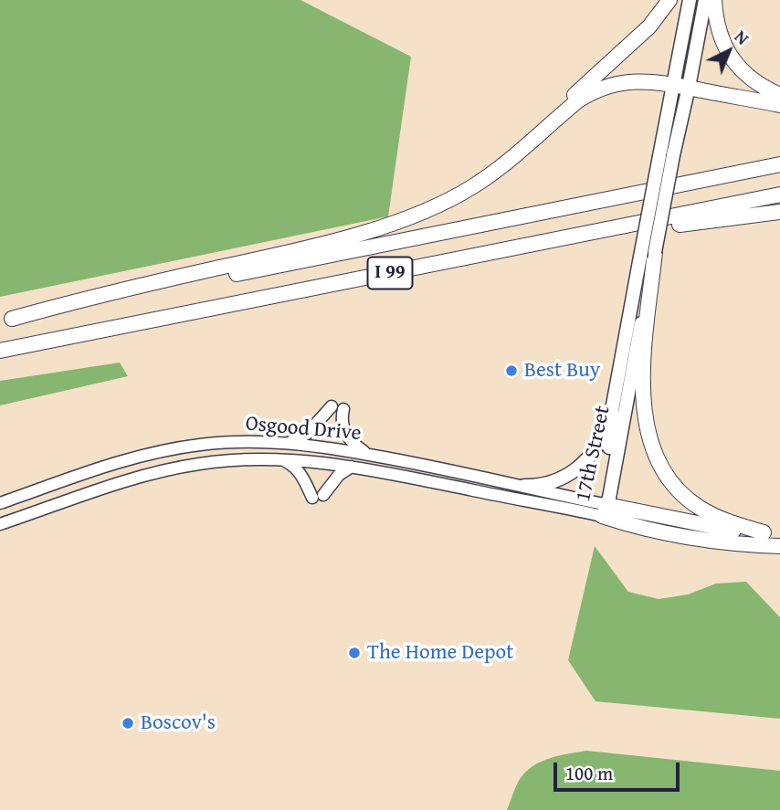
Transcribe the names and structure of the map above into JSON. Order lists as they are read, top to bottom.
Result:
{
  "streets": {
    "highway": ["I 99"],
    "main road": ["Osgood Drive", "17th Street"]
  },
  "crossings": [
    ["Osgood Drive", "17th Street"]
  ],
  "places": ["Best Buy", "The Home Depot", "Boscov's"],
  "scale_bar": "100 m",
  "north": "top right"
}
